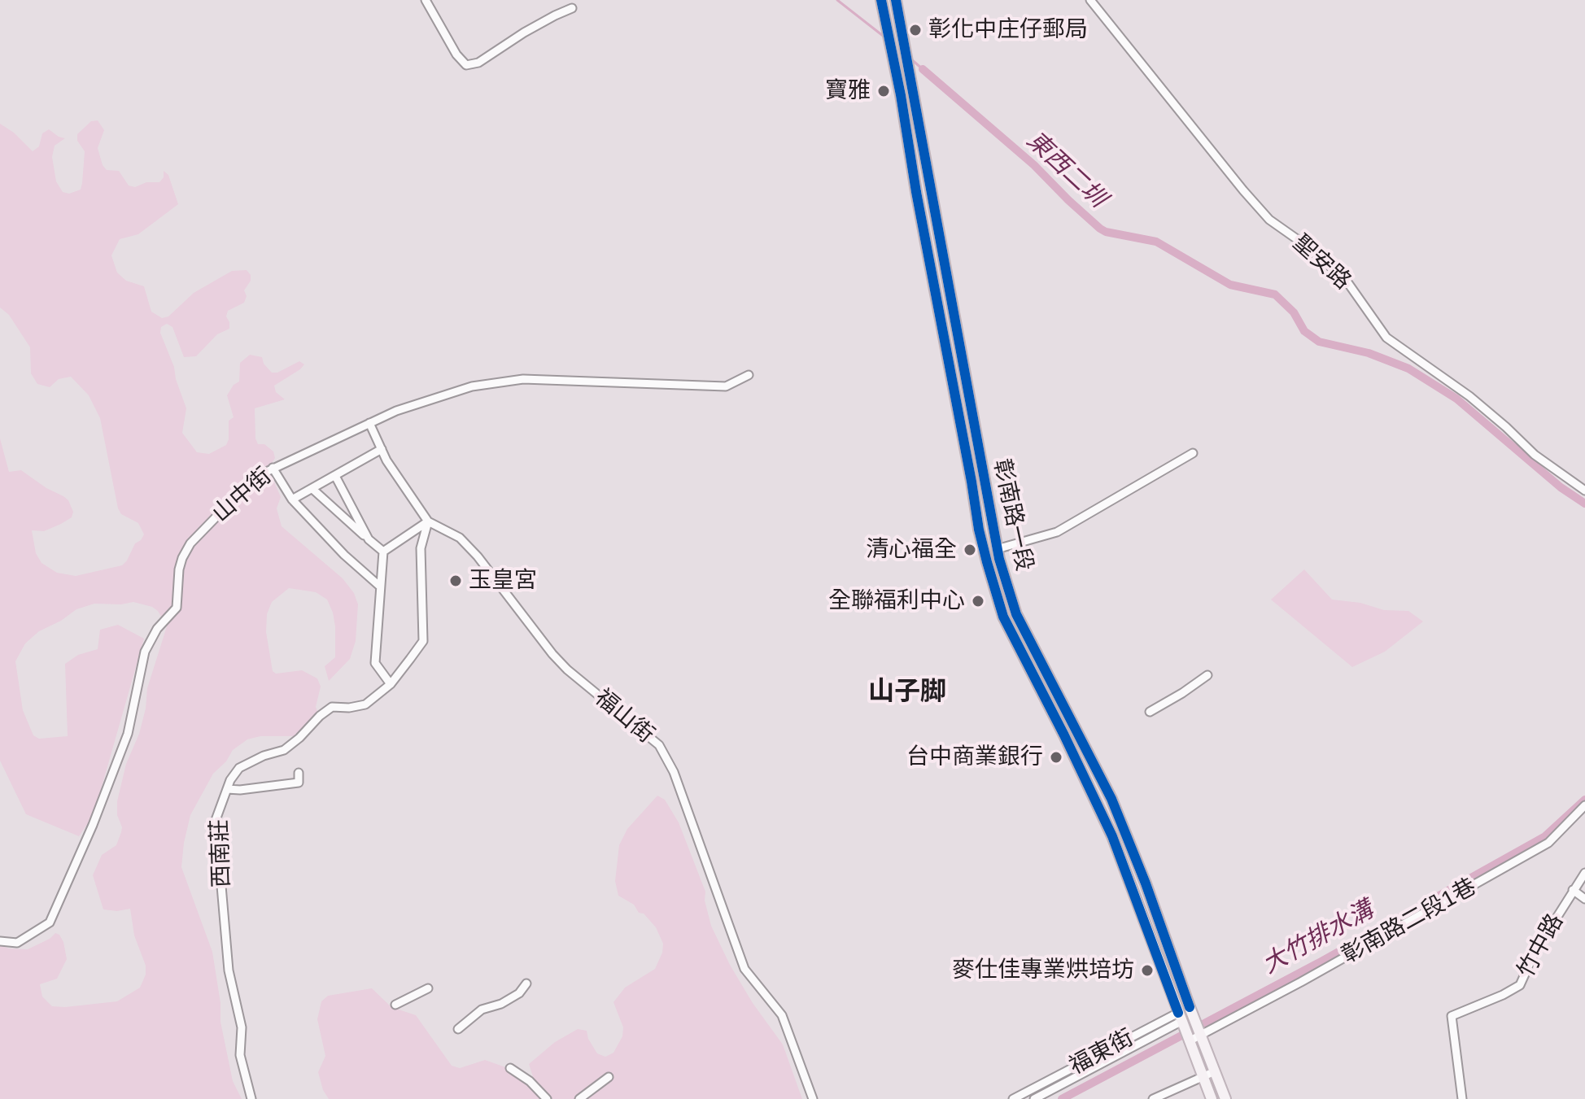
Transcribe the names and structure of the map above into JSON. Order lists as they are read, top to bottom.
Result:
{
  "streets": {
    "main road": ["彰南路一段", "福東街"],
    "street": [
      "聖安路",
      "山中街",
      "福山街",
      "西南莊",
      "彰南路二段1巷",
      "竹中路"
    ]
  },
  "crossings": [
    ["山中街", "福山街"],
    ["彰南路一段", "彰南路二段1巷"],
    ["彰南路一段", "福東街"],
    ["福山街", "西南莊"]
  ],
  "districts": ["山子脚"],
  "water": ["東西二圳", "大竹排水溝"],
  "places": [
    "彰化中庄仔郵局",
    "寶雅",
    "清心福全",
    "玉皇宮",
    "全聯福利中心",
    "台中商業銀行",
    "麥仕佳專業烘培坊"
  ]
}
